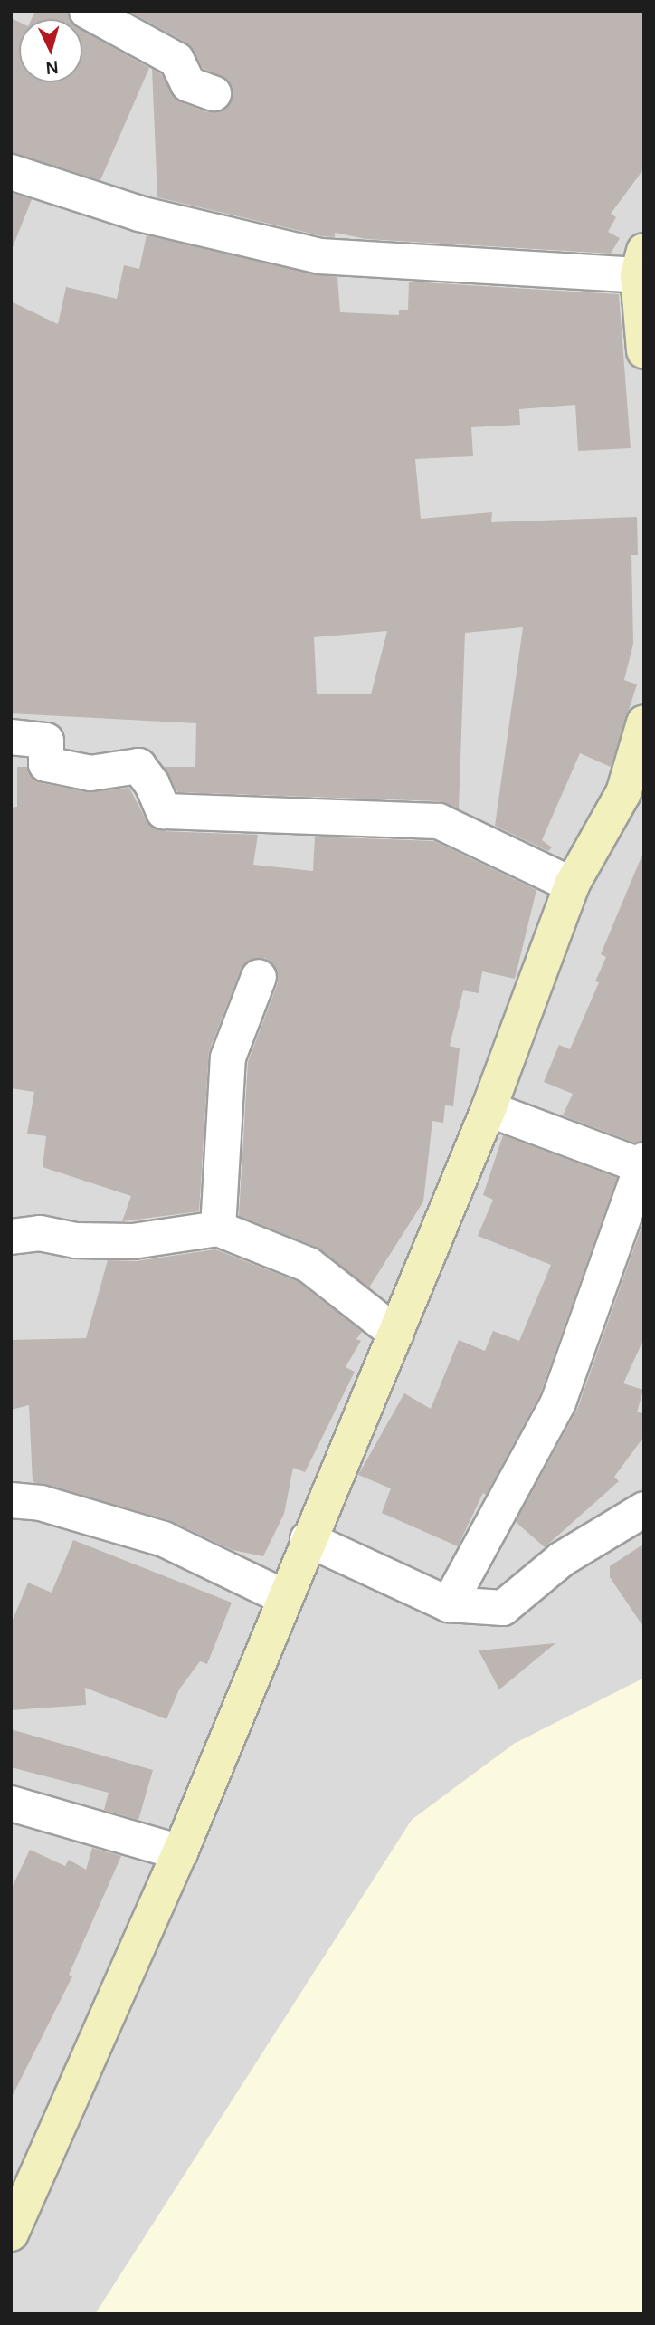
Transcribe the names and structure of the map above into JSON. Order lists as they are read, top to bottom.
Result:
{
  "north": "bottom"
}
